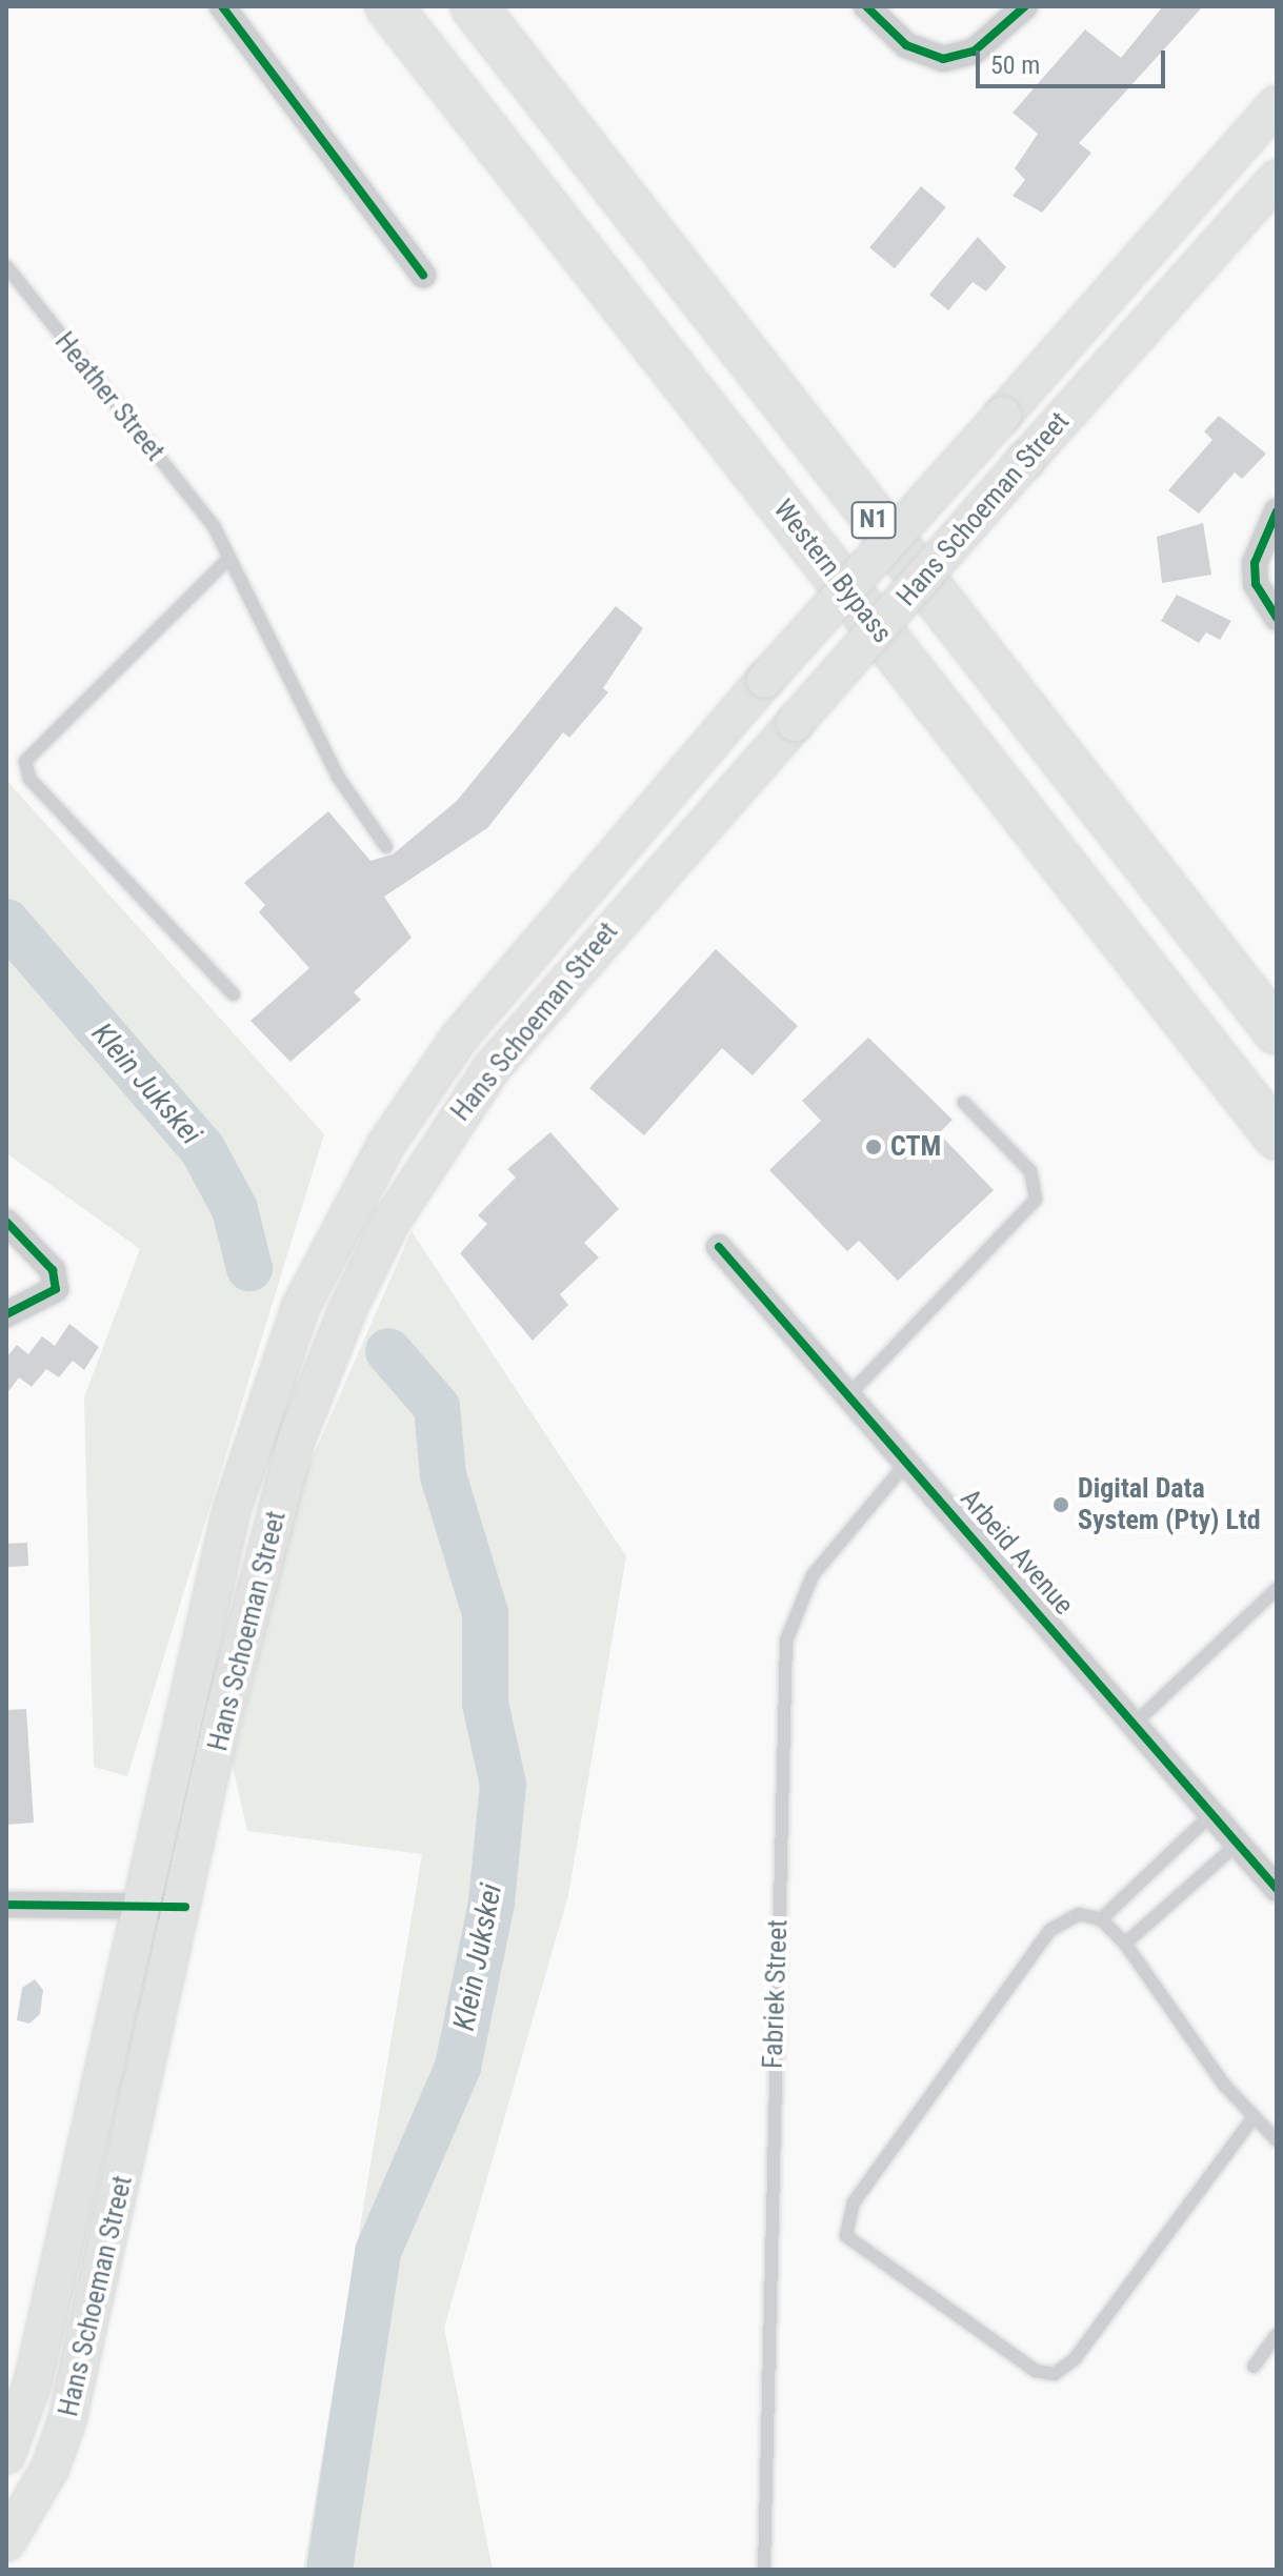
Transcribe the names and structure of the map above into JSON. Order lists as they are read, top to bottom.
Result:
{
  "streets": {
    "highway": ["N1", "Western Bypass"],
    "main road": ["Hans Schoeman Street"],
    "street": ["Arbeid Avenue"],
    "lane": ["Heather Street", "Fabriek Street"]
  },
  "crossings": [
    ["Arbeid Avenue", "Fabriek Street"]
  ],
  "water": ["Klein Jukskei"],
  "places": ["CTM", "Digital Data System (Pty) Ltd"],
  "scale_bar": "50 m"
}
